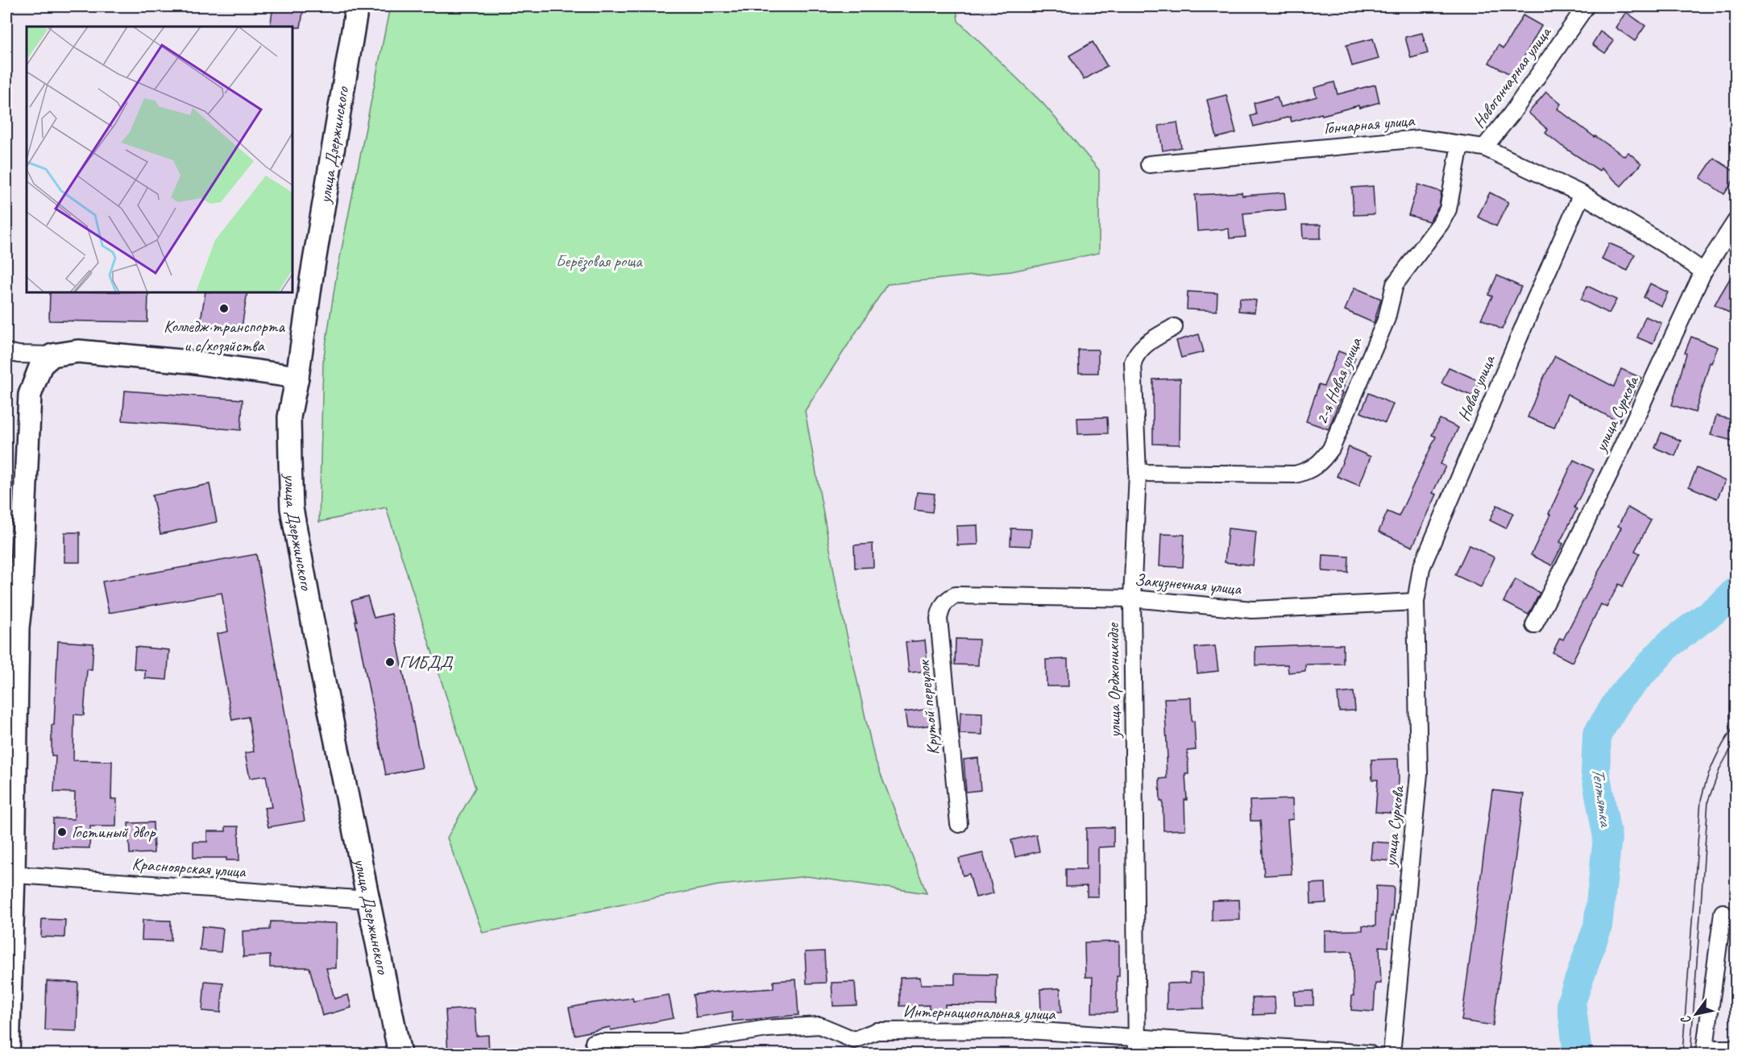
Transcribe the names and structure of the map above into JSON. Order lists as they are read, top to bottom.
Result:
{
  "streets": {
    "main road": ["улица Дзержинского"],
    "street": [
      "Новогончарная улица",
      "Гончарная улица",
      "2-я Новая улица",
      "Новая улица",
      "улица Суркова",
      "Закузнечная улица",
      "улица Орджоникидзе",
      "Крутой переулок",
      "Красноярская улица",
      "Интернациональная улица"
    ]
  },
  "crossings": [
    ["Новогончарная улица", "Гончарная улица"],
    ["Гончарная улица", "2-я Новая улица"],
    ["Гончарная улица", "Новая улица"],
    ["Гончарная улица", "улица Суркова"],
    ["улица Дзержинского", "Красноярская улица"],
    ["2-я Новая улица", "улица Орджоникидзе"],
    ["Новая улица", "улица Суркова"],
    ["Новая улица", "Закузнечная улица"],
    ["улица Суркова", "Закузнечная улица"],
    ["Закузнечная улица", "улица Орджоникидзе"],
    ["Закузнечная улица", "Крутой переулок"],
    ["улица Орджоникидзе", "Интернациональная улица"]
  ],
  "water": ["Тептятка"],
  "parks": ["Берёзовая роща"],
  "places": ["Колледж транспорта и с/хозяйства", "ГИБДД", "Гостиный двор"],
  "north": "bottom left"
}
